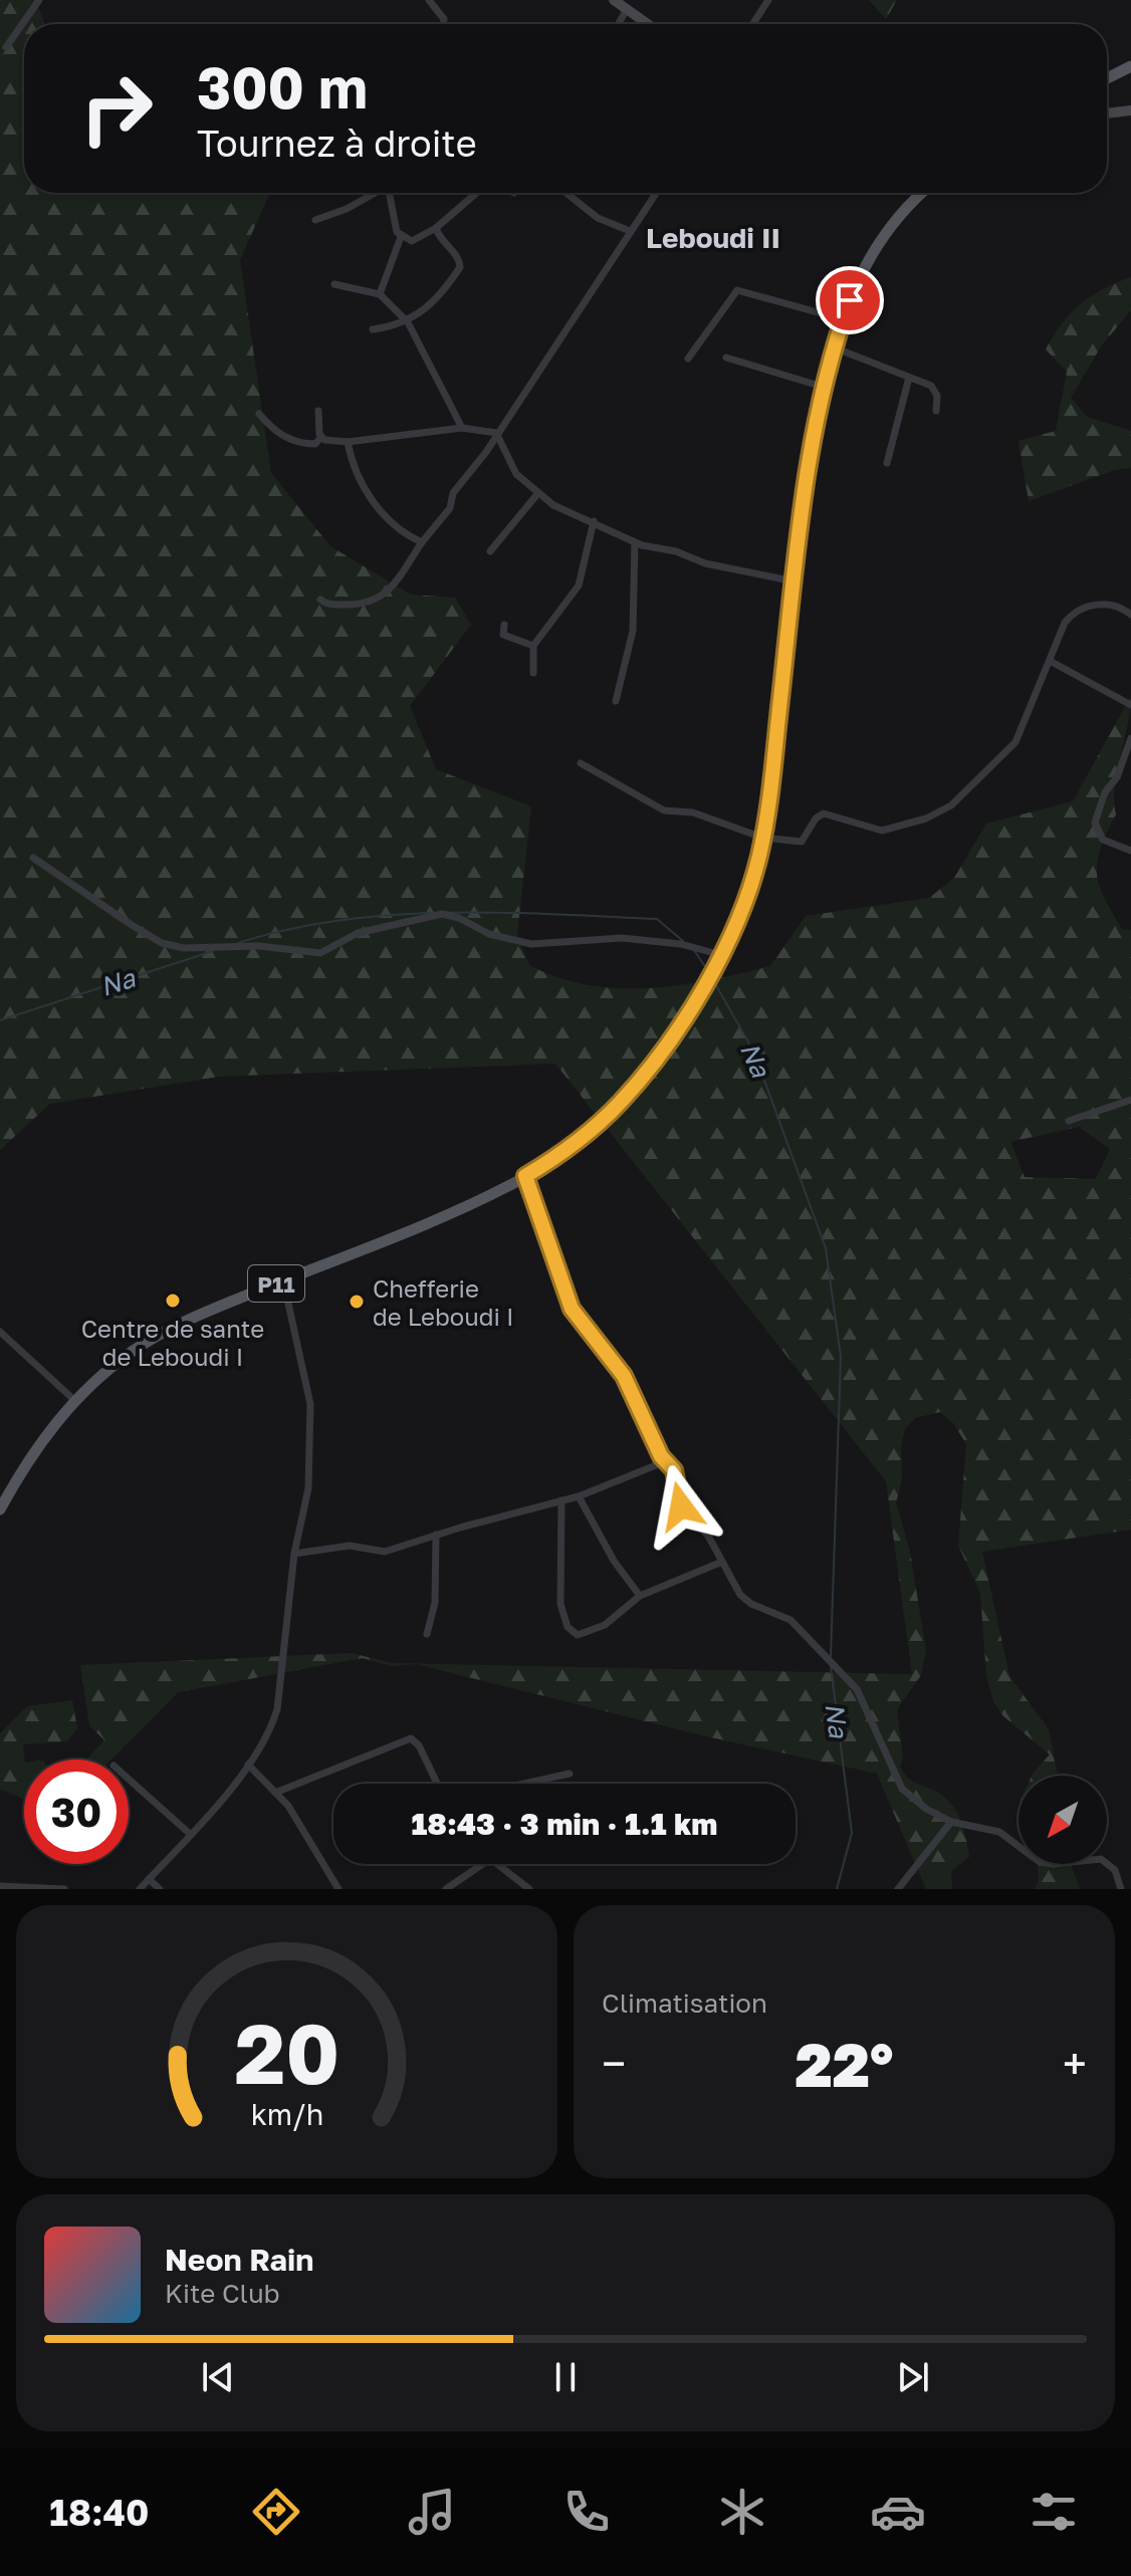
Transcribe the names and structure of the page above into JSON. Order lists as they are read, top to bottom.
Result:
{
  "streets": {
    "main road": ["P11"]
  },
  "districts": ["Leboudi II"],
  "water": ["Na"],
  "places": ["Centre de sante de Leboudi I", "Chefferie de Leboudi I"],
  "north": "bottom left",
  "page": {
    "turn": ["300 m", "Tournez à droite"],
    "limit": "30",
    "trip": "18:43 · 3 min · 1.1 km",
    "tile": "Climatisation",
    "heat": ["−", "22°", "+"],
    "song": ["Neon Rain", "Kite Club"],
    "tabs": "18:40",
    "gauge": ["20", "km/h"]
  }
}
